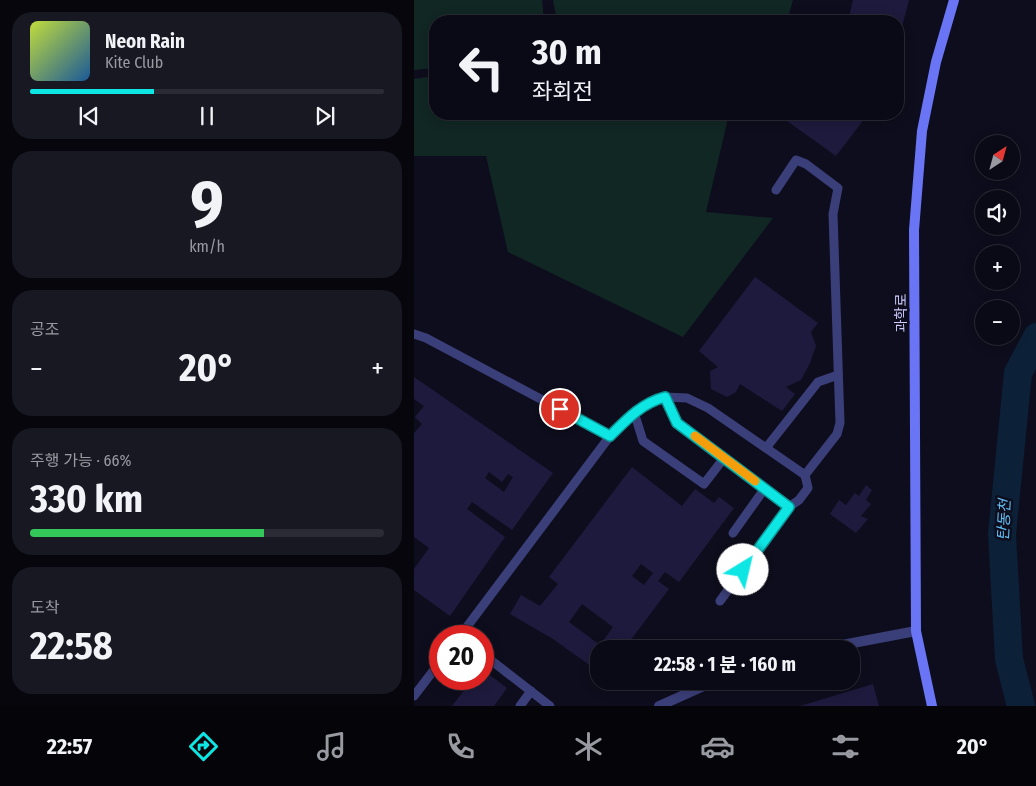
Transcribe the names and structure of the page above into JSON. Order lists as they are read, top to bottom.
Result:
{
  "streets": {
    "main road": ["과학로"]
  },
  "water": ["탄동천"],
  "north": "top right",
  "page": {
    "turn": ["30 m", "좌회전"],
    "song": ["Neon Rain", "Kite Club"],
    "map_buttons": ["+", "−"],
    "tile": [
      ["9", "km/h"],
      "공조",
      ["주행 가능 · 66%", "330 km"],
      ["도착", "22:58"]
    ],
    "heat": ["−", "20°", "+"],
    "limit": "20",
    "trip": "22:58 · 1 분 · 160 m",
    "tabs": ["22:57", "20°"]
  }
}
